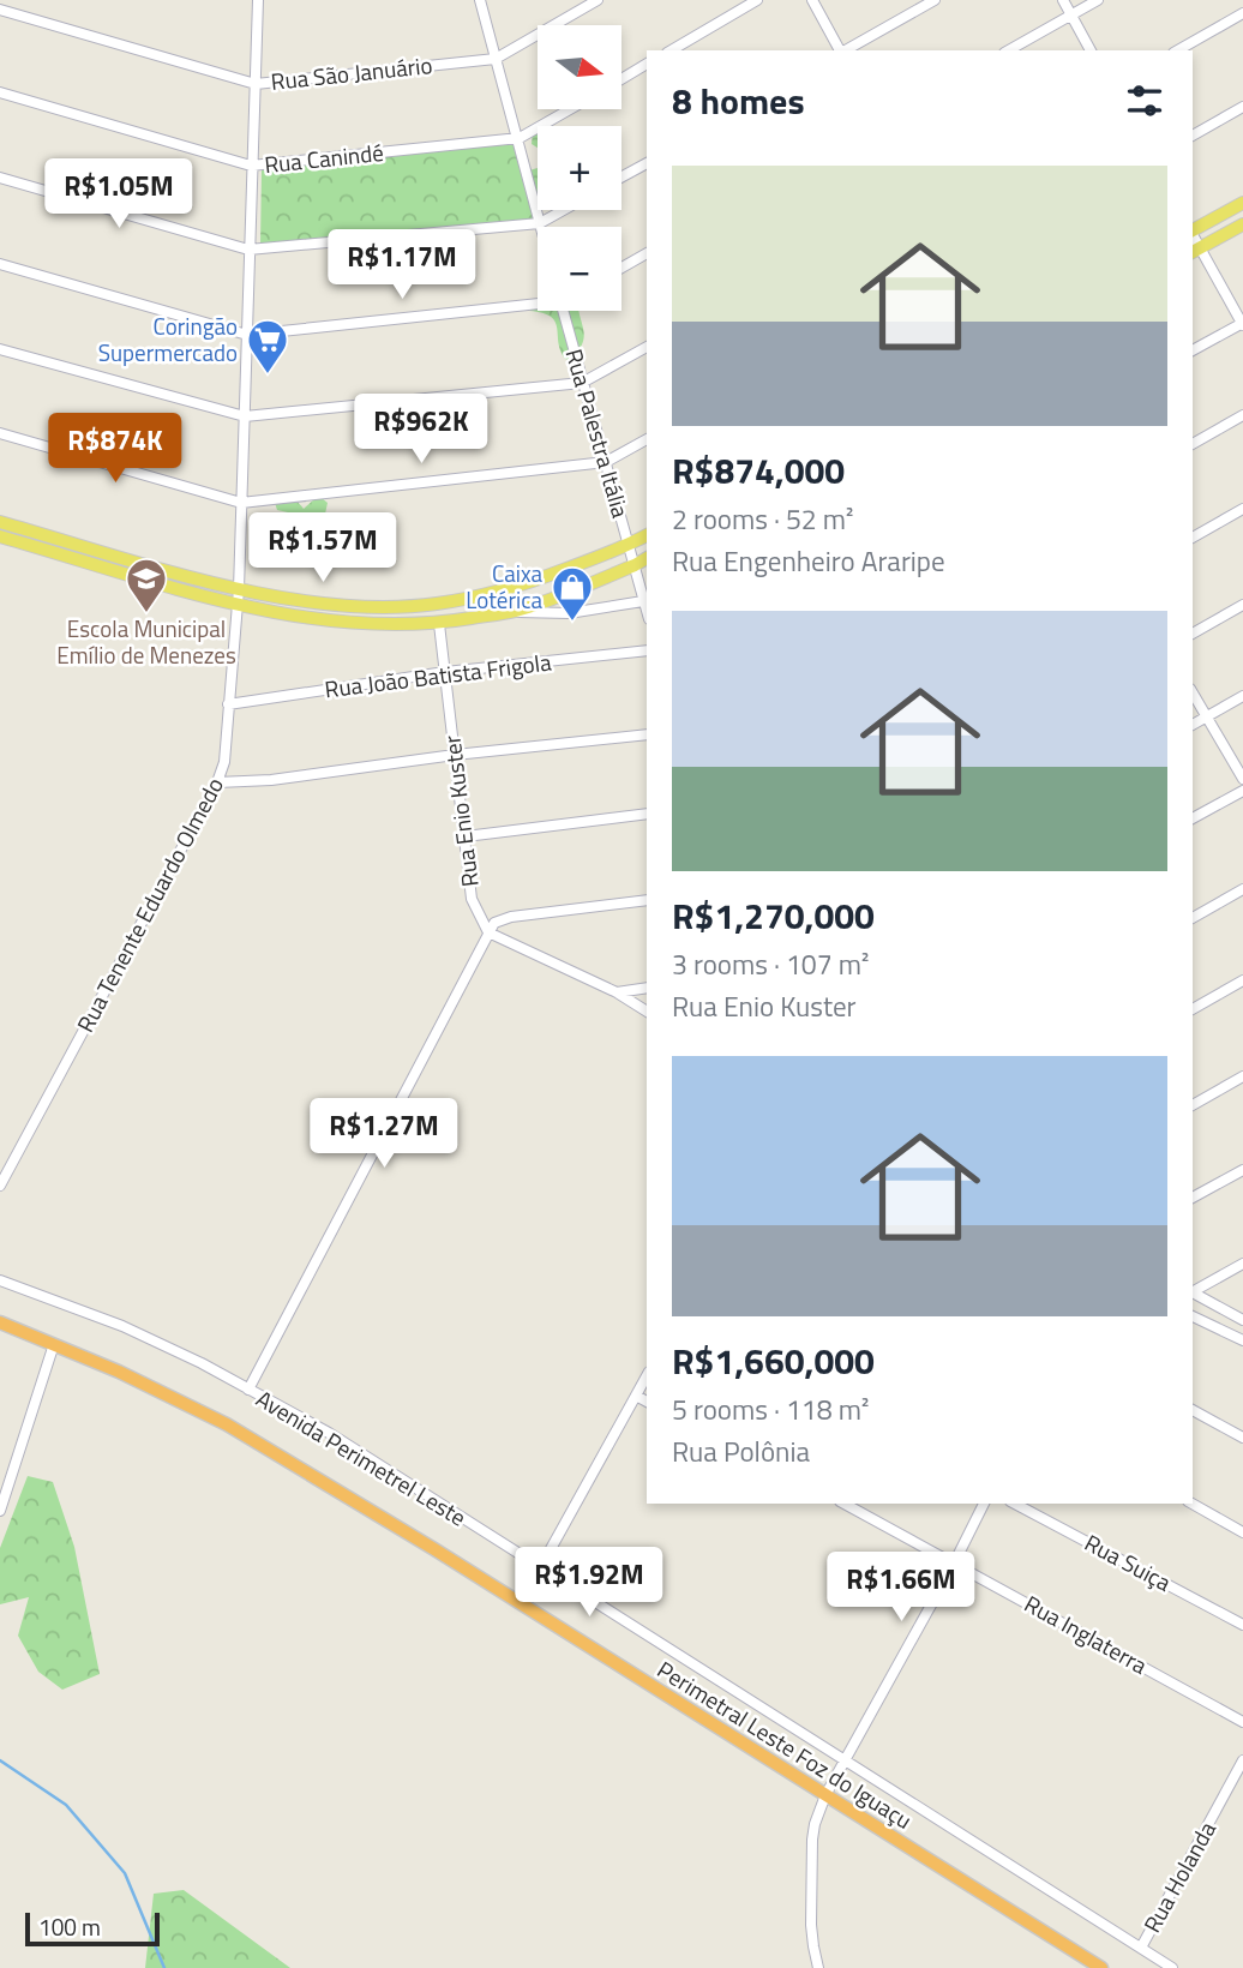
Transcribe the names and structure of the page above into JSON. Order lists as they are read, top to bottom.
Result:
{
  "streets": {
    "highway": ["Perimetral Leste Foz do Iguaçu"],
    "street": [
      "Rua São Januário",
      "Rua Canindé",
      "Rua Palestra Itália",
      "Rua João Batista Frigola",
      "Rua Enio Kuster",
      "Rua Tenente Eduardo Olmedo",
      "Avenida Perimetrel Leste",
      "Rua Suiça",
      "Rua Inglaterra",
      "Rua Holanda"
    ]
  },
  "crossings": [
    ["Rua São Januário", "Rua Tenente Eduardo Olmedo"],
    ["Rua Canindé", "Rua Tenente Eduardo Olmedo"],
    ["Rua João Batista Frigola", "Rua Enio Kuster"],
    ["Rua João Batista Frigola", "Rua Tenente Eduardo Olmedo"],
    ["Avenida Perimetrel Leste", "Rua Holanda"]
  ],
  "places": {
    "supermarket": ["Coringão Supermercado"],
    "school or university": ["Escola Municipal Emílio de Menezes"],
    "shop": ["Caixa Lotérica"]
  },
  "scale_bar": "100 m",
  "north": "right",
  "page": {
    "map_buttons": ["+", "−"],
    "heading": "8 homes",
    "list": [
      {
        "name": "R$874,000",
        "note": "2 rooms · 52 m² · Rua Engenheiro Araripe"
      },
      {
        "name": "R$1,270,000",
        "note": "3 rooms · 107 m² · Rua Enio Kuster"
      },
      {
        "name": "R$1,660,000",
        "note": "5 rooms · 118 m² · Rua Polônia"
      }
    ],
    "price": [
      "R$1.05M",
      "R$1.17M",
      "R$962K",
      "R$874K",
      "R$1.57M",
      "R$1.27M",
      "R$1.92M",
      "R$1.66M"
    ],
    "scale": "100 m"
  }
}
